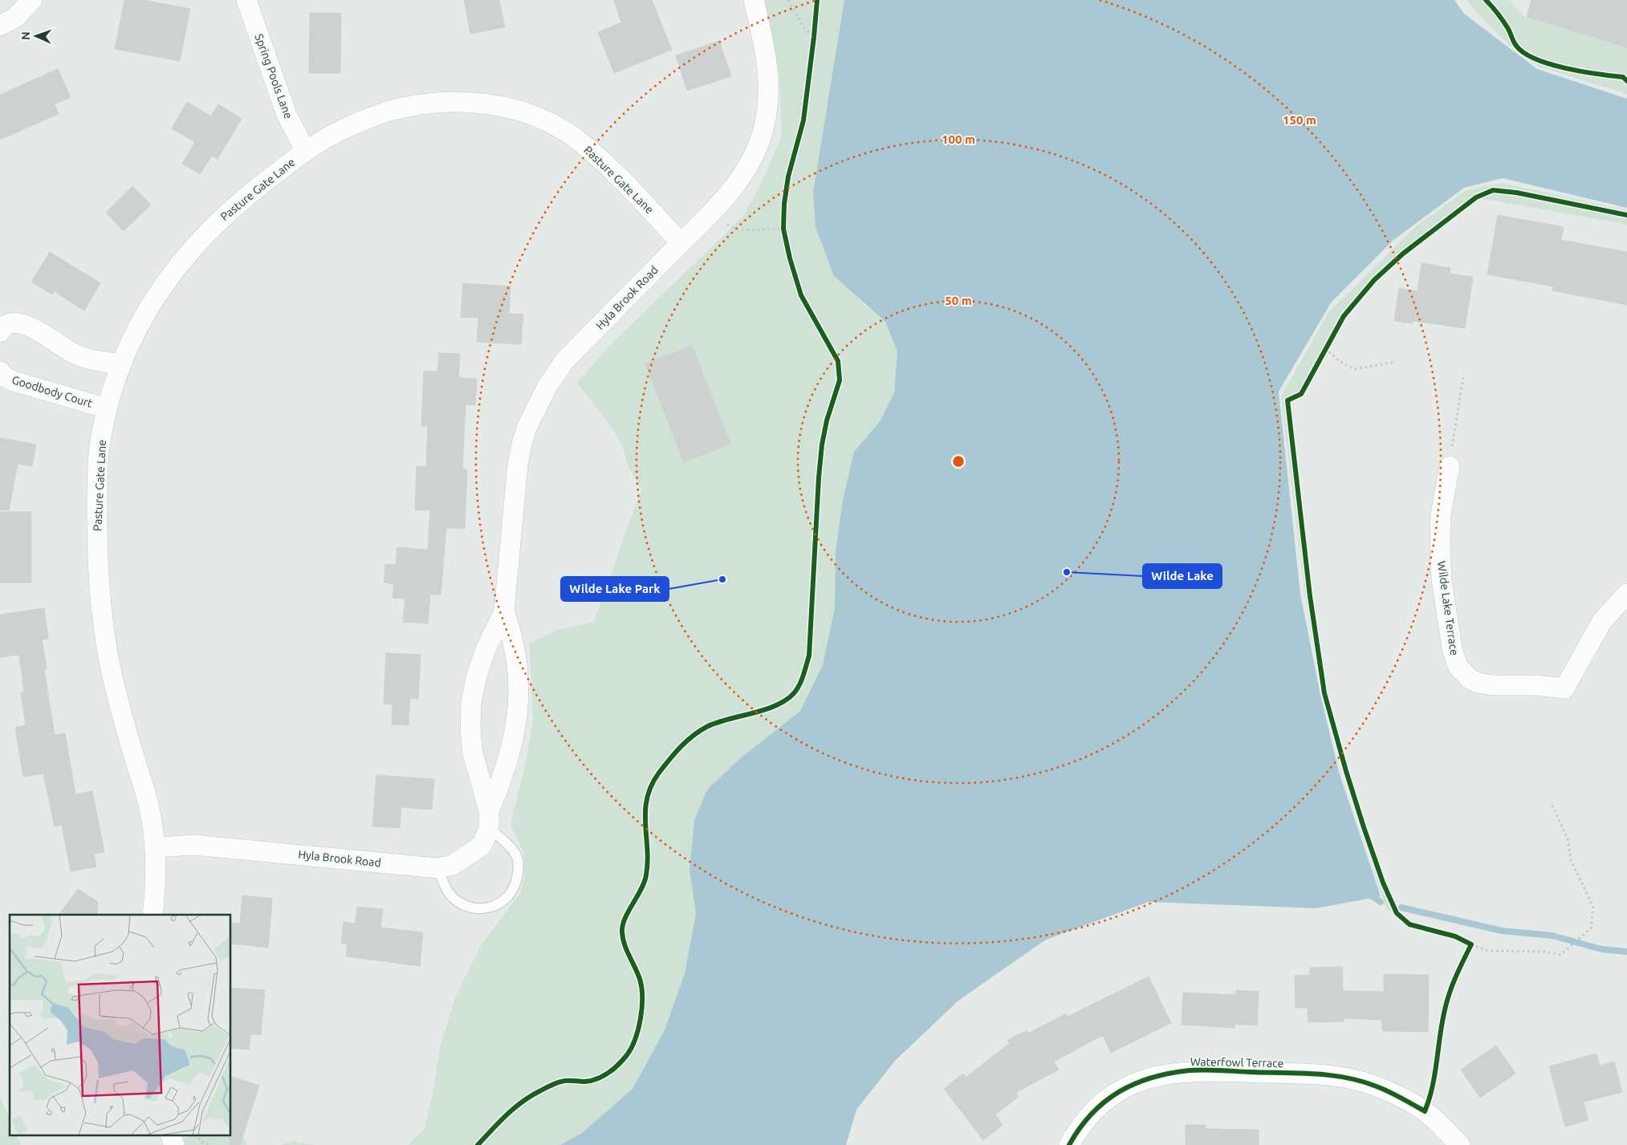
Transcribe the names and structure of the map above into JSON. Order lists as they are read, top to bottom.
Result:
{
  "streets": {
    "street": [
      "Spring Pools Lane",
      "Pasture Gate Lane",
      "Hyla Brook Road",
      "Goodbody Court",
      "Wilde Lake Terrace",
      "Waterfowl Terrace"
    ]
  },
  "crossings": [
    ["Spring Pools Lane", "Pasture Gate Lane"],
    ["Pasture Gate Lane", "Hyla Brook Road"],
    ["Pasture Gate Lane", "Goodbody Court"]
  ],
  "places": ["Wilde Lake", "Wilde Lake Park"],
  "north": "left",
  "rings": ["150 m", "100 m", "50 m"]
}
